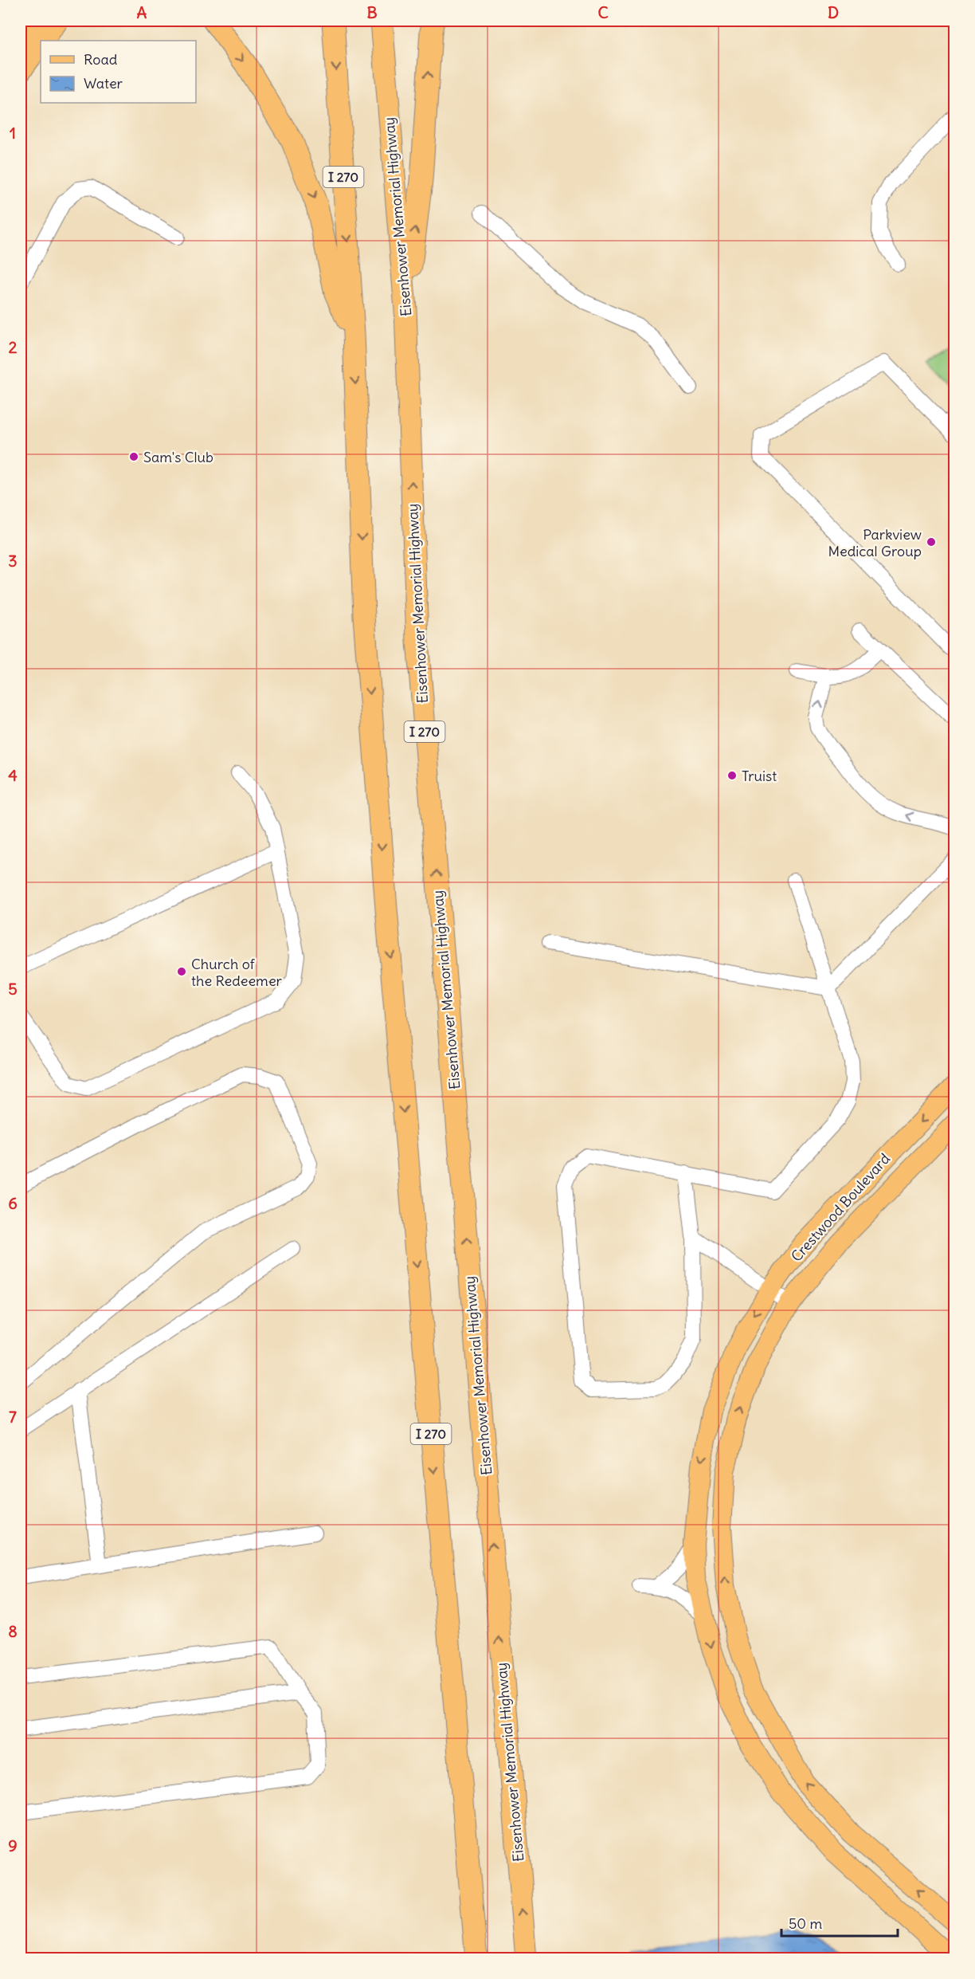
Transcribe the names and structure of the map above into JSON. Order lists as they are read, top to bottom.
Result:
{
  "streets": {
    "highway": ["I 270", "Eisenhower Memorial Highway"],
    "main road": ["Crestwood Boulevard"]
  },
  "places": [
    "Sam's Club",
    "Parkview Medical Group",
    "Truist",
    "Church of the Redeemer"
  ],
  "legend": ["Road", "Water"],
  "scale_bar": "50 m",
  "grid": {
    "columns": [
      "A",
      "B",
      "C",
      "D"
    ],
    "rows": [
      "1",
      "2",
      "3",
      "4",
      "5",
      "6",
      "7",
      "8",
      "9"
    ]
  }
}
